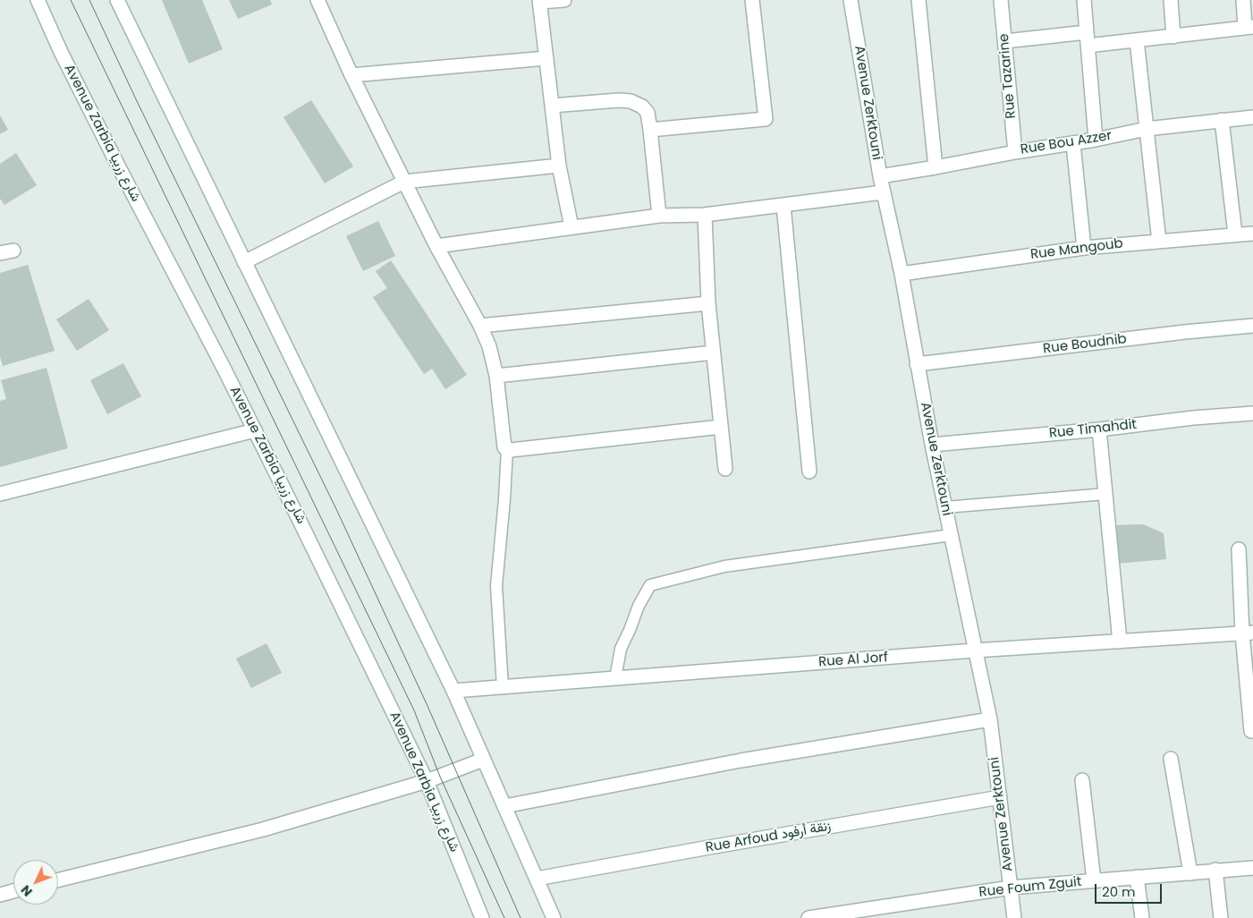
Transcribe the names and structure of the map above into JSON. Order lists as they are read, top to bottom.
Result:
{
  "streets": {
    "street": [
      "Rue Tazarine",
      "Avenue Zerktouni",
      "Avenue Zarbia شارع زربيا",
      "Rue Bou Azzer",
      "Rue Mangoub",
      "Rue Boudnib",
      "Rue Timahdit",
      "Rue Al Jorf",
      "Rue Arfoud زنقة أرفود",
      "Rue Foum Zguit"
    ]
  },
  "crossings": [
    ["Rue Tazarine", "Rue Bou Azzer"],
    ["Avenue Zerktouni", "Rue Bou Azzer"],
    ["Avenue Zerktouni", "Rue Mangoub"],
    ["Avenue Zerktouni", "Rue Boudnib"],
    ["Avenue Zerktouni", "Rue Timahdit"],
    ["Avenue Zerktouni", "Rue Al Jorf"],
    ["Avenue Zerktouni", "Rue Arfoud زنقة أرفود"],
    ["Avenue Zerktouni", "Rue Foum Zguit"]
  ],
  "scale_bar": "20 m",
  "north": "bottom left"
}
